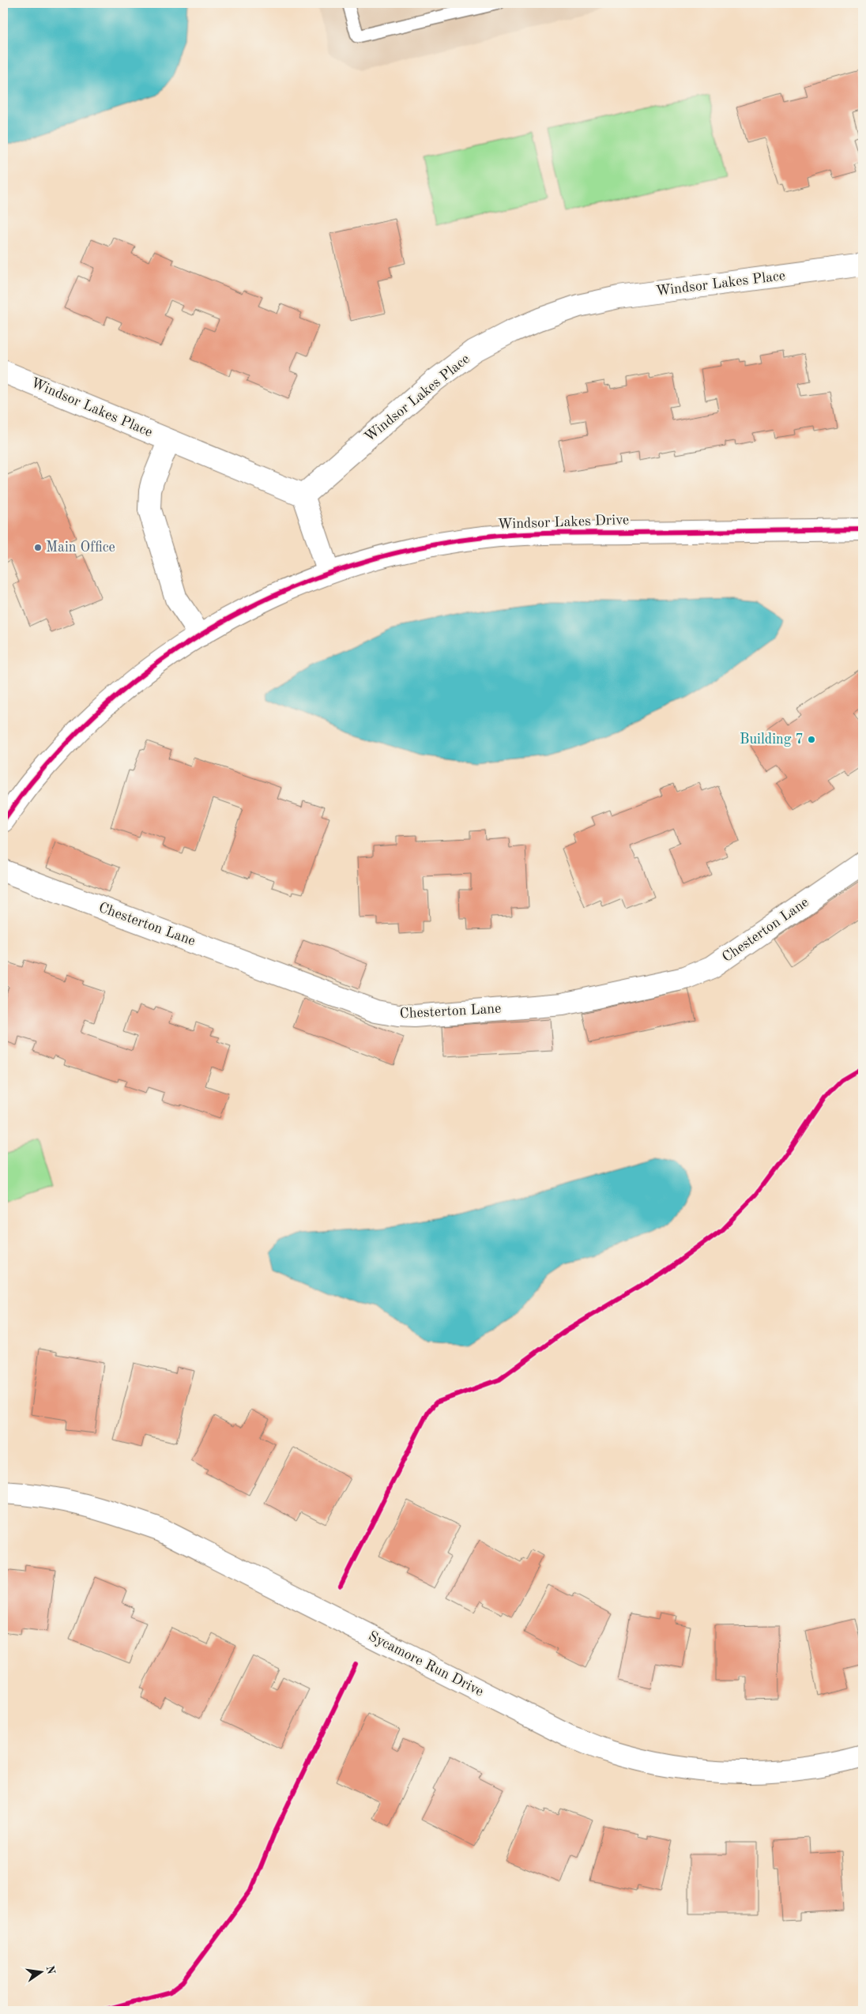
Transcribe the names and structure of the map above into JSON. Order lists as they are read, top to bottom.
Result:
{
  "streets": {
    "street": [
      "Windsor Lakes Place",
      "Windsor Lakes Drive",
      "Chesterton Lane",
      "Sycamore Run Drive"
    ]
  },
  "places": ["Main Office", "Building 7"],
  "north": "right"
}
